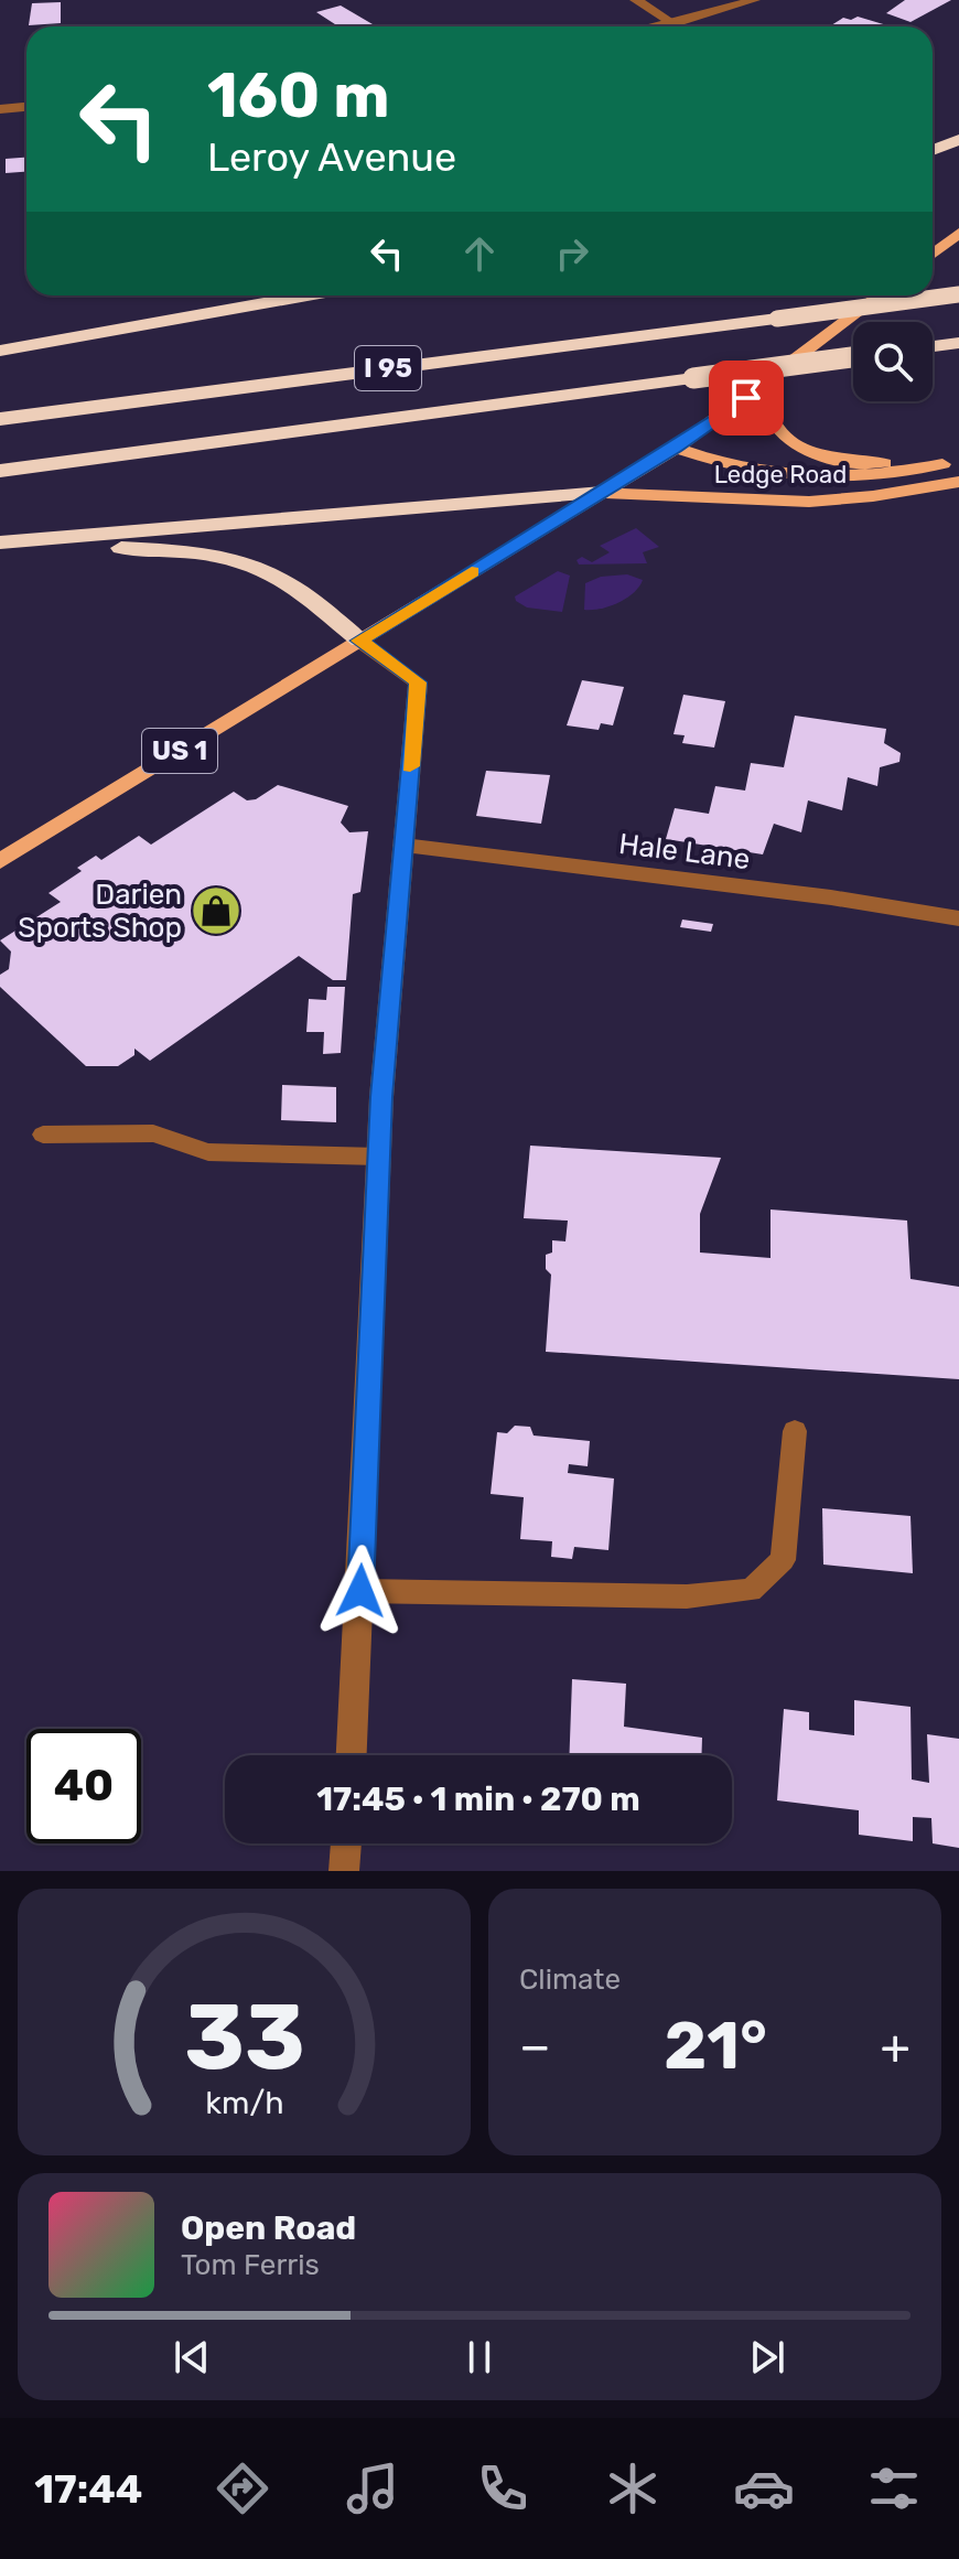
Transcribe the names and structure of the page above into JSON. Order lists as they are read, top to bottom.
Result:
{
  "streets": {
    "highway": ["I 95"],
    "main road": ["Ledge Road", "US 1"],
    "street": ["Hale Lane"]
  },
  "crossings": [
    ["Ledge Road", "US 1"]
  ],
  "places": {
    "shop": ["Darien Sports Shop"]
  },
  "page": {
    "turn": ["160 m", "Leroy Avenue"],
    "limit": "40",
    "trip": "17:45 · 1 min · 270 m",
    "tile": "Climate",
    "heat": ["−", "21°", "+"],
    "song": ["Open Road", "Tom Ferris"],
    "tabs": "17:44",
    "gauge": ["33", "km/h"]
  }
}
